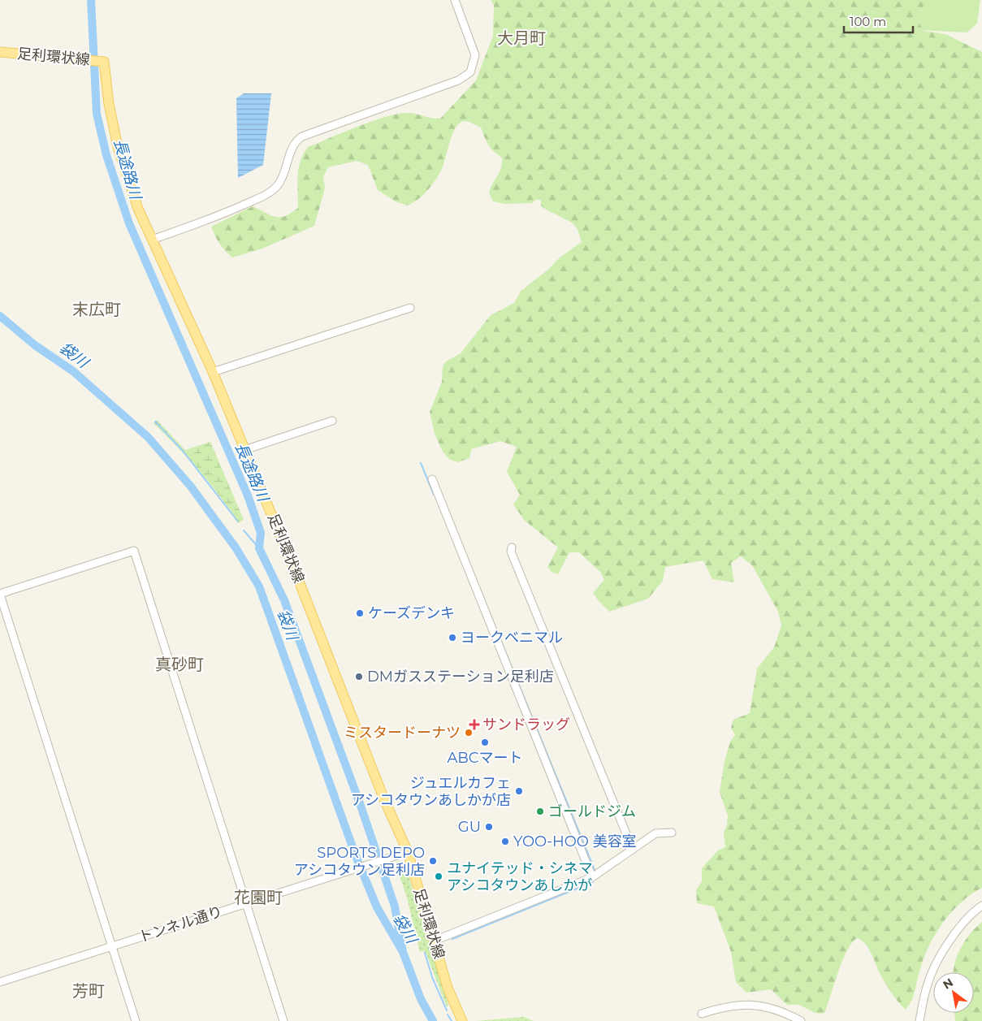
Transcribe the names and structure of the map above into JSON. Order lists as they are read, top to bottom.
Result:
{
  "streets": {
    "main road": ["足利環状線"],
    "street": ["トンネル通り"]
  },
  "crossings": [
    ["足利環状線", "トンネル通り"]
  ],
  "districts": [
    "大月町",
    "末広町",
    "真砂町",
    "花園町",
    "芳町"
  ],
  "water": ["長途路川", "袋川"],
  "places": {
    "other": [
      "ケーズデンキ",
      "ヨークベニマル",
      "DMガスステーション足利店",
      "ミスタードーナツ",
      "ABCマート",
      "ジュエルカフェ アシコタウンあしかが店",
      "ゴールドジム",
      "GU",
      "YOO-HOO 美容室",
      "SPORTS DEPO アシコタウン足利店",
      "ユナイテッド・シネマ アシコタウンあしかが"
    ],
    "health": ["サンドラッグ"]
  },
  "scale_bar": "100 m",
  "north": "top left"
}
